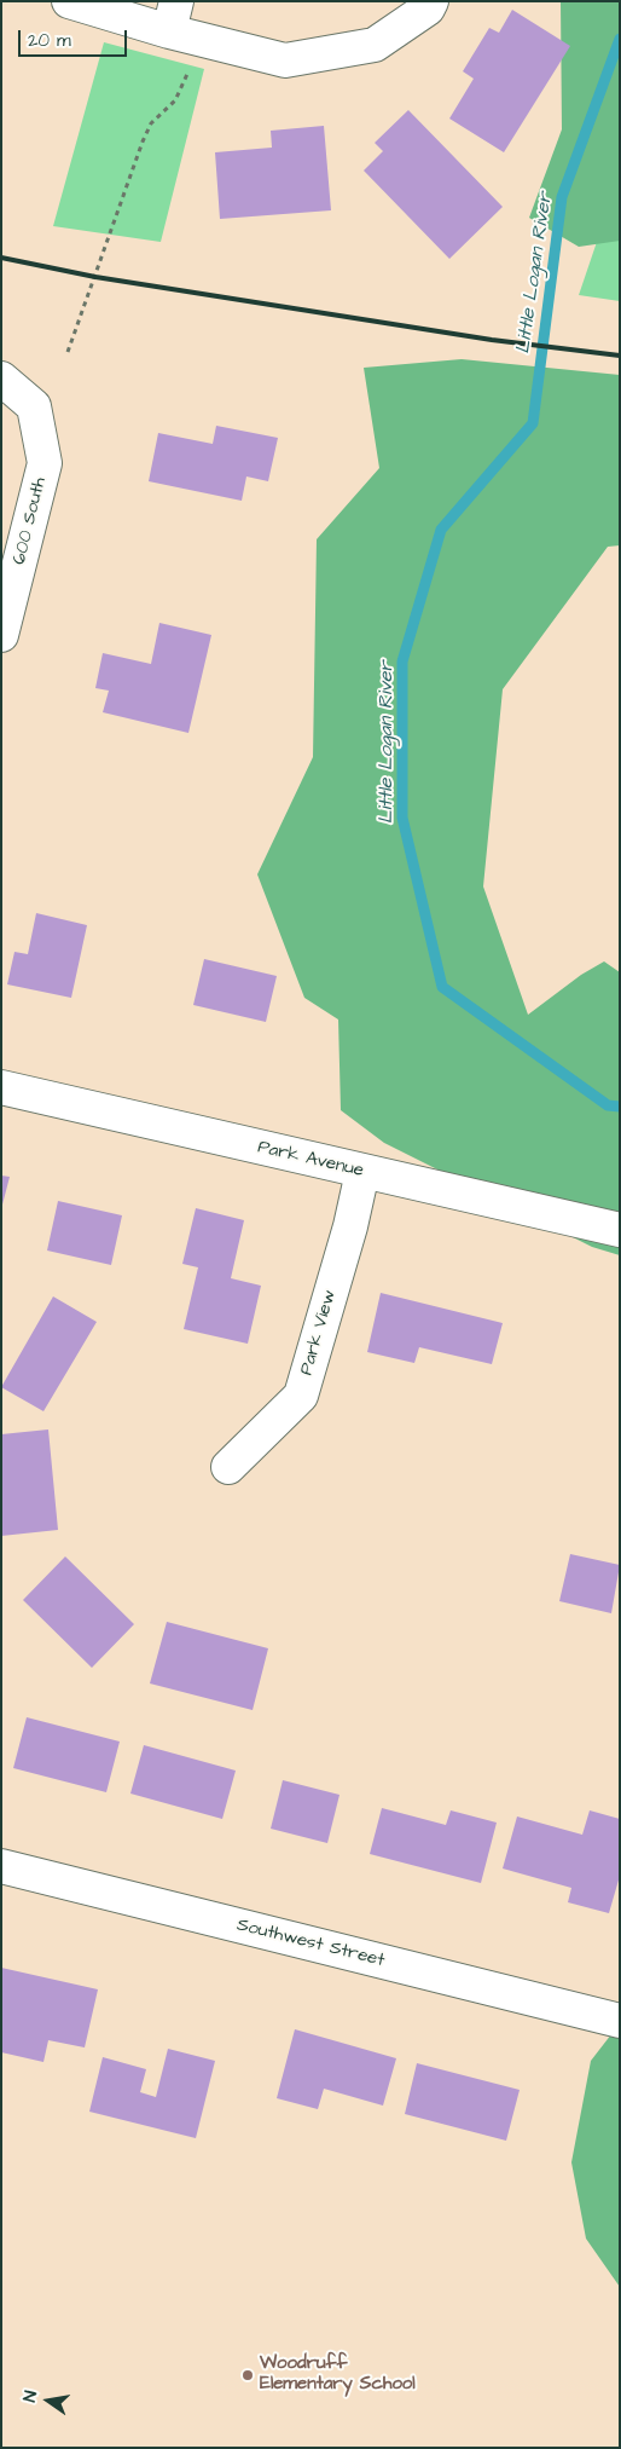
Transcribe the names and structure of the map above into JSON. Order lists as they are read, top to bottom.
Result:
{
  "streets": {
    "street": [
      "600 South",
      "Park Avenue",
      "Park View",
      "Southwest Street"
    ]
  },
  "crossings": [
    ["Park Avenue", "Park View"]
  ],
  "water": ["Little Logan River"],
  "places": ["Woodruff Elementary School"],
  "scale_bar": "20 m",
  "north": "left"
}
